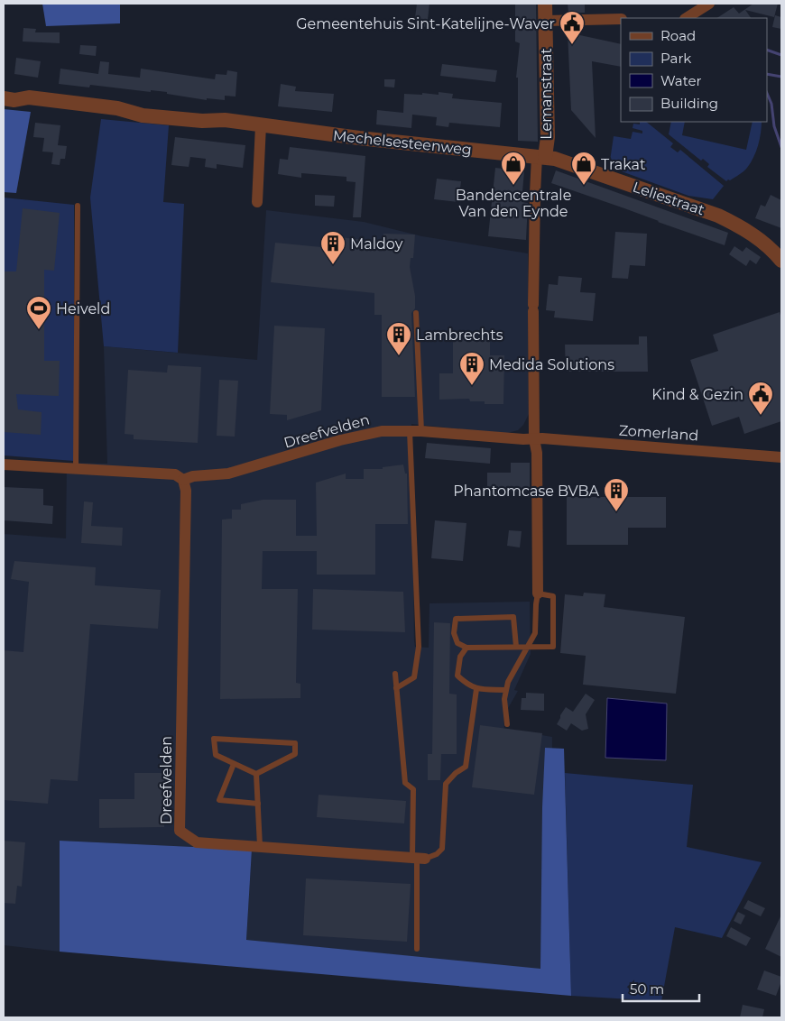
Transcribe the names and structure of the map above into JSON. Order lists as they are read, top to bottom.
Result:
{
  "streets": {
    "street": [
      "Lemanstraat",
      "Mechelsesteenweg",
      "Leliestraat",
      "Dreefvelden",
      "Zomerland"
    ]
  },
  "crossings": [
    ["Lemanstraat", "Mechelsesteenweg"],
    ["Lemanstraat", "Leliestraat"],
    ["Mechelsesteenweg", "Leliestraat"],
    ["Dreefvelden", "Zomerland"]
  ],
  "places": {
    "public building": ["Gemeentehuis Sint-Katelijne-Waver", "Kind & Gezin"],
    "shop": ["Bandencentrale Van den Eynde", "Trakat"],
    "building": [
      "Maldoy",
      "Lambrechts",
      "Medida Solutions",
      "Phantomcase BVBA"
    ],
    "sports": ["Heiveld"]
  },
  "legend": [
    "Road",
    "Park",
    "Water",
    "Building"
  ],
  "scale_bar": "50 m"
}
